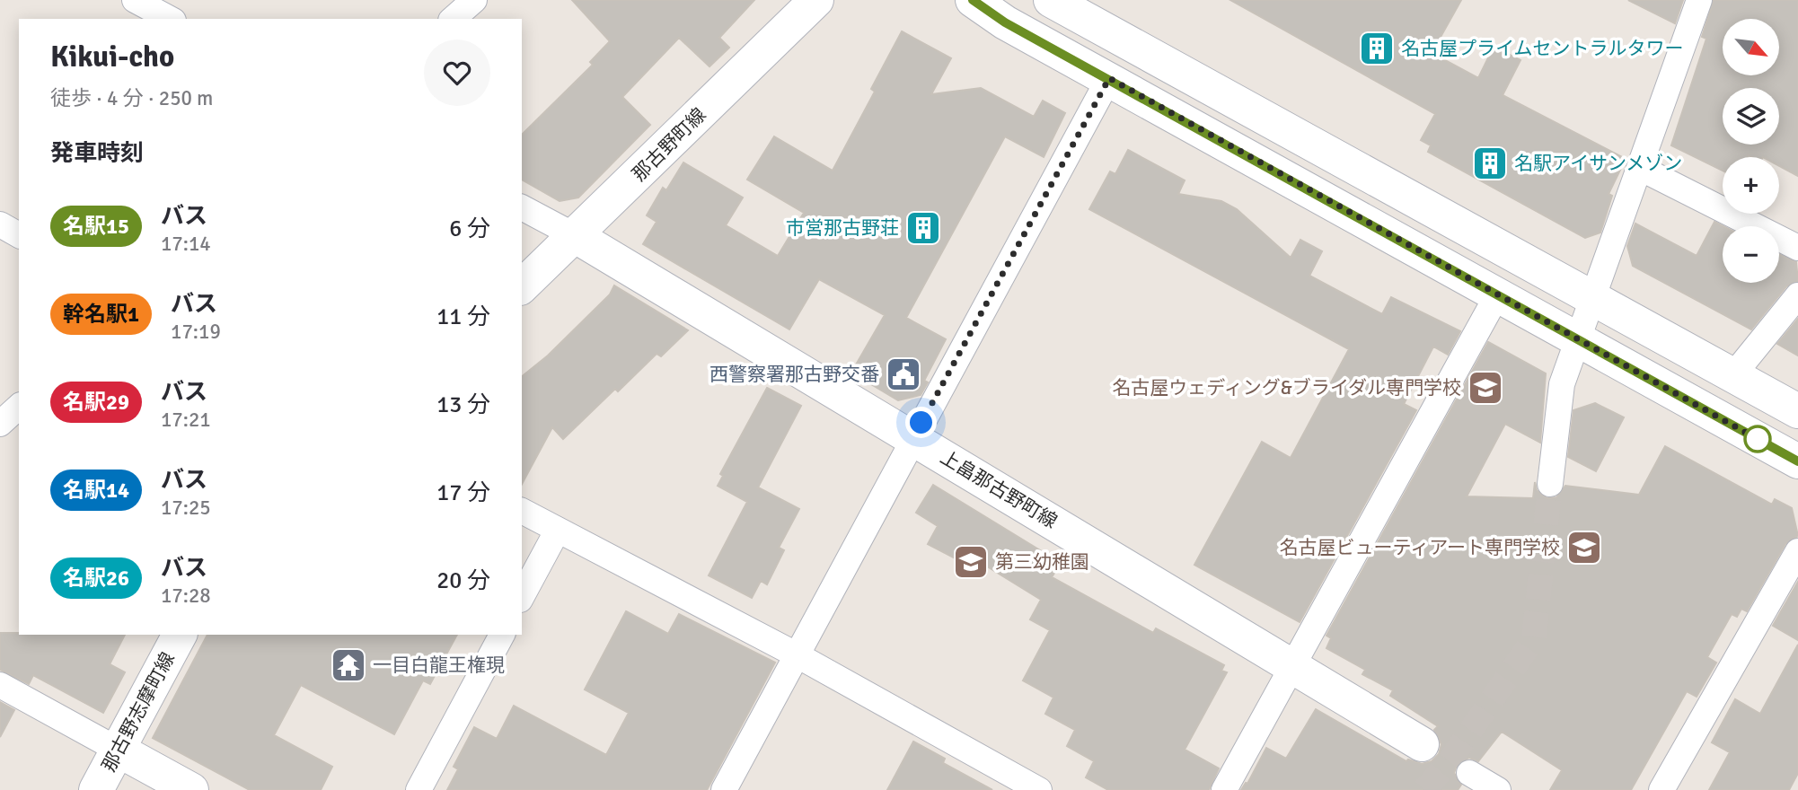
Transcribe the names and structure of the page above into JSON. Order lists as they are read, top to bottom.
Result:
{
  "streets": {
    "street": ["那古野町線", "上畠那古野町線", "那古野志摩町線"]
  },
  "crossings": [
    ["那古野町線", "上畠那古野町線"]
  ],
  "places": {
    "building": ["名古屋プライムセントラルタワー", "名駅アイサンメゾン", "市営那古野荘"],
    "public building": ["西警察署那古野交番"],
    "school or university": ["名古屋ウェディング&ブライダル専門学校", "名古屋ビューティアート専門学校", "第三幼稚園"],
    "temple": ["一目白龍王権現"]
  },
  "lines": ["bus line 名駅15"],
  "north": "bottom right",
  "page": {
    "map_buttons": ["+", "−"],
    "heading": [
      ["Kikui-cho", "徒歩 · 4 分 · 250 m"],
      "発車時刻"
    ],
    "list": [
      {
        "mark": "名駅15",
        "name": "バス",
        "note": "17:14",
        "value": "6 分"
      },
      {
        "mark": "幹名駅1",
        "name": "バス",
        "note": "17:19",
        "value": "11 分"
      },
      {
        "mark": "名駅29",
        "name": "バス",
        "note": "17:21",
        "value": "13 分"
      },
      {
        "mark": "名駅14",
        "name": "バス",
        "note": "17:25",
        "value": "17 分"
      },
      {
        "mark": "名駅26",
        "name": "バス",
        "note": "17:28",
        "value": "20 分"
      }
    ]
  }
}
